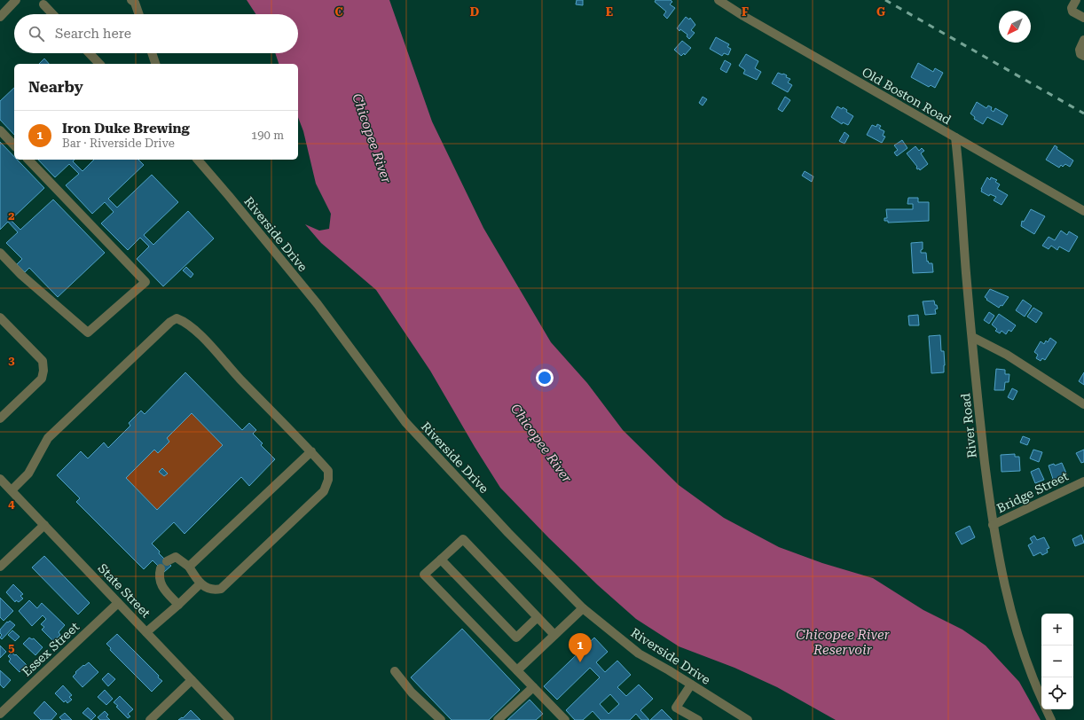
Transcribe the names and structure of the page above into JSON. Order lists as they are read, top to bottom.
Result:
{
  "streets": {
    "street": [
      "Old Boston Road",
      "Riverside Drive",
      "River Road",
      "Bridge Street",
      "State Street",
      "Essex Street"
    ]
  },
  "crossings": [
    ["Old Boston Road", "River Road"],
    ["River Road", "Bridge Street"],
    ["State Street", "Essex Street"]
  ],
  "water": ["Chicopee River", "Chicopee River Reservoir"],
  "north": "bottom left",
  "page": {
    "search": "Search here",
    "heading": "Nearby",
    "list": [
      {
        "mark": "1",
        "name": "Iron Duke Brewing",
        "note": "Bar · Riverside Drive",
        "value": "190 m"
      }
    ],
    "map_buttons": ["+", "−"],
    "pins": "1"
  },
  "grid": {
    "columns": [
      "C",
      "D",
      "E",
      "F",
      "G"
    ],
    "rows": [
      "2",
      "3",
      "4",
      "5"
    ]
  }
}
